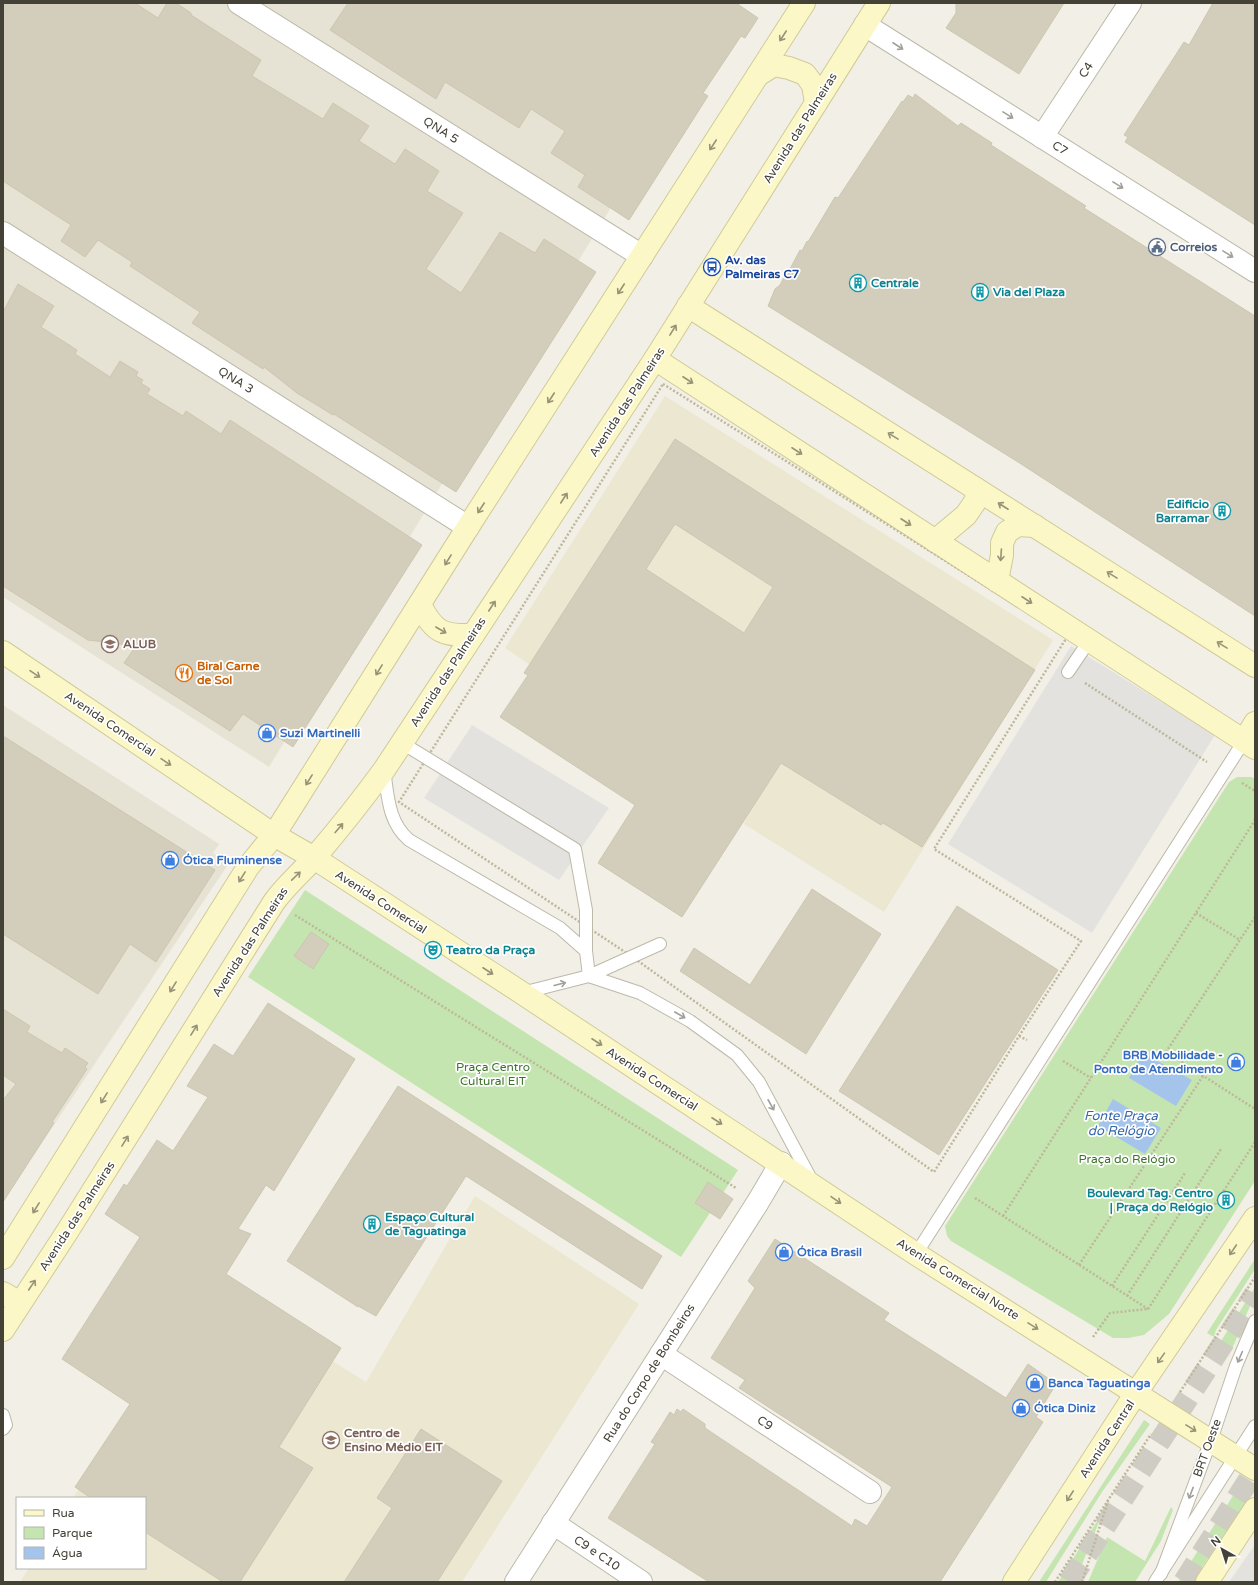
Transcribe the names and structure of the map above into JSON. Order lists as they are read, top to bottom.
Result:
{
  "streets": {
    "main road": [
      "Avenida das Palmeiras",
      "Avenida Comercial",
      "Avenida Comercial Norte",
      "Avenida Central"
    ],
    "street": [
      "C4",
      "QNA 5",
      "C7",
      "QNA 3",
      "Rua do Corpo de Bombeiros",
      "C9",
      "C9 e C10"
    ],
    "lane": ["BRT Oeste"]
  },
  "crossings": [
    ["C4", "C7"],
    ["Avenida das Palmeiras", "C7"],
    ["Avenida das Palmeiras", "Avenida Comercial"],
    ["Avenida Comercial", "Avenida Comercial Norte"],
    ["Avenida Comercial", "Rua do Corpo de Bombeiros"],
    ["Avenida Comercial Norte", "Rua do Corpo de Bombeiros"],
    ["Avenida Comercial Norte", "Avenida Central"],
    ["Rua do Corpo de Bombeiros", "C9"],
    ["Rua do Corpo de Bombeiros", "C9 e C10"]
  ],
  "one_way": [
    "C7",
    "Avenida Comercial",
    "Avenida Comercial Norte",
    "Avenida Central"
  ],
  "water": ["Fonte Praça do Relógio"],
  "parks": ["Praça Centro Cultural EIT", "Praça do Relógio"],
  "places": {
    "public building": ["Correios"],
    "bus stop": ["Av. das Palmeiras C7"],
    "building": [
      "Centrale",
      "Via del Plaza",
      "Edificio Barramar",
      "Boulevard Tag. Centro | Praça do Relógio",
      "Espaço Cultural de Taguatinga"
    ],
    "school or university": ["ALUB", "Centro de Ensino Médio EIT"],
    "restaurant": ["Biral Carne de Sol"],
    "shop": [
      "Suzi Martinelli",
      "Ótica Fluminense",
      "BRB Mobilidade - Ponto de Atendimento",
      "Ótica Brasil",
      "Banca Taguatinga",
      "Ótica Diniz"
    ],
    "theatre": ["Teatro da Praça"]
  },
  "legend": ["Rua", "Parque", "Água"],
  "north": "top left"
}
